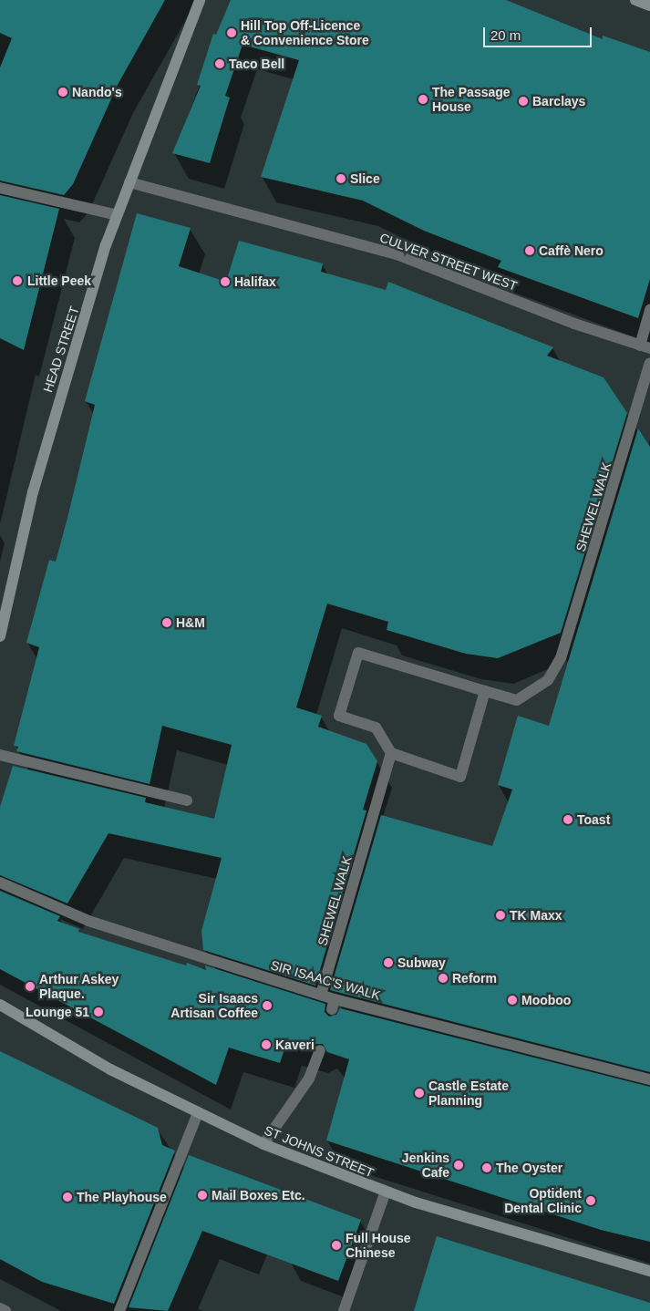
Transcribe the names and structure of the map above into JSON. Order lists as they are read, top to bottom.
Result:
{
  "streets": {
    "street": [
      "CULVER STREET WEST",
      "HEAD STREET",
      "SHEWEL WALK",
      "SIR ISAAC'S WALK",
      "ST JOHNS STREET"
    ]
  },
  "crossings": [
    ["CULVER STREET WEST", "HEAD STREET"],
    ["SHEWEL WALK", "SIR ISAAC'S WALK"]
  ],
  "places": [
    "Hill Top Off-Licence & Convenience Store",
    "Taco Bell",
    "Nando's",
    "The Passage House",
    "Barclays",
    "Slice",
    "Caffè Nero",
    "Little Peek",
    "Halifax",
    "H&M",
    "Toast",
    "TK Maxx",
    "Subway",
    "Reform",
    "Arthur Askey Plaque.",
    "Mooboo",
    "Sir Isaacs Artisan Coffee",
    "Lounge 51",
    "Kaveri",
    "Castle Estate Planning",
    "Jenkins Cafe",
    "The Oyster",
    "Mail Boxes Etc.",
    "The Playhouse",
    "Optident Dental Clinic",
    "Full House Chinese"
  ],
  "scale_bar": "20 m"
}
